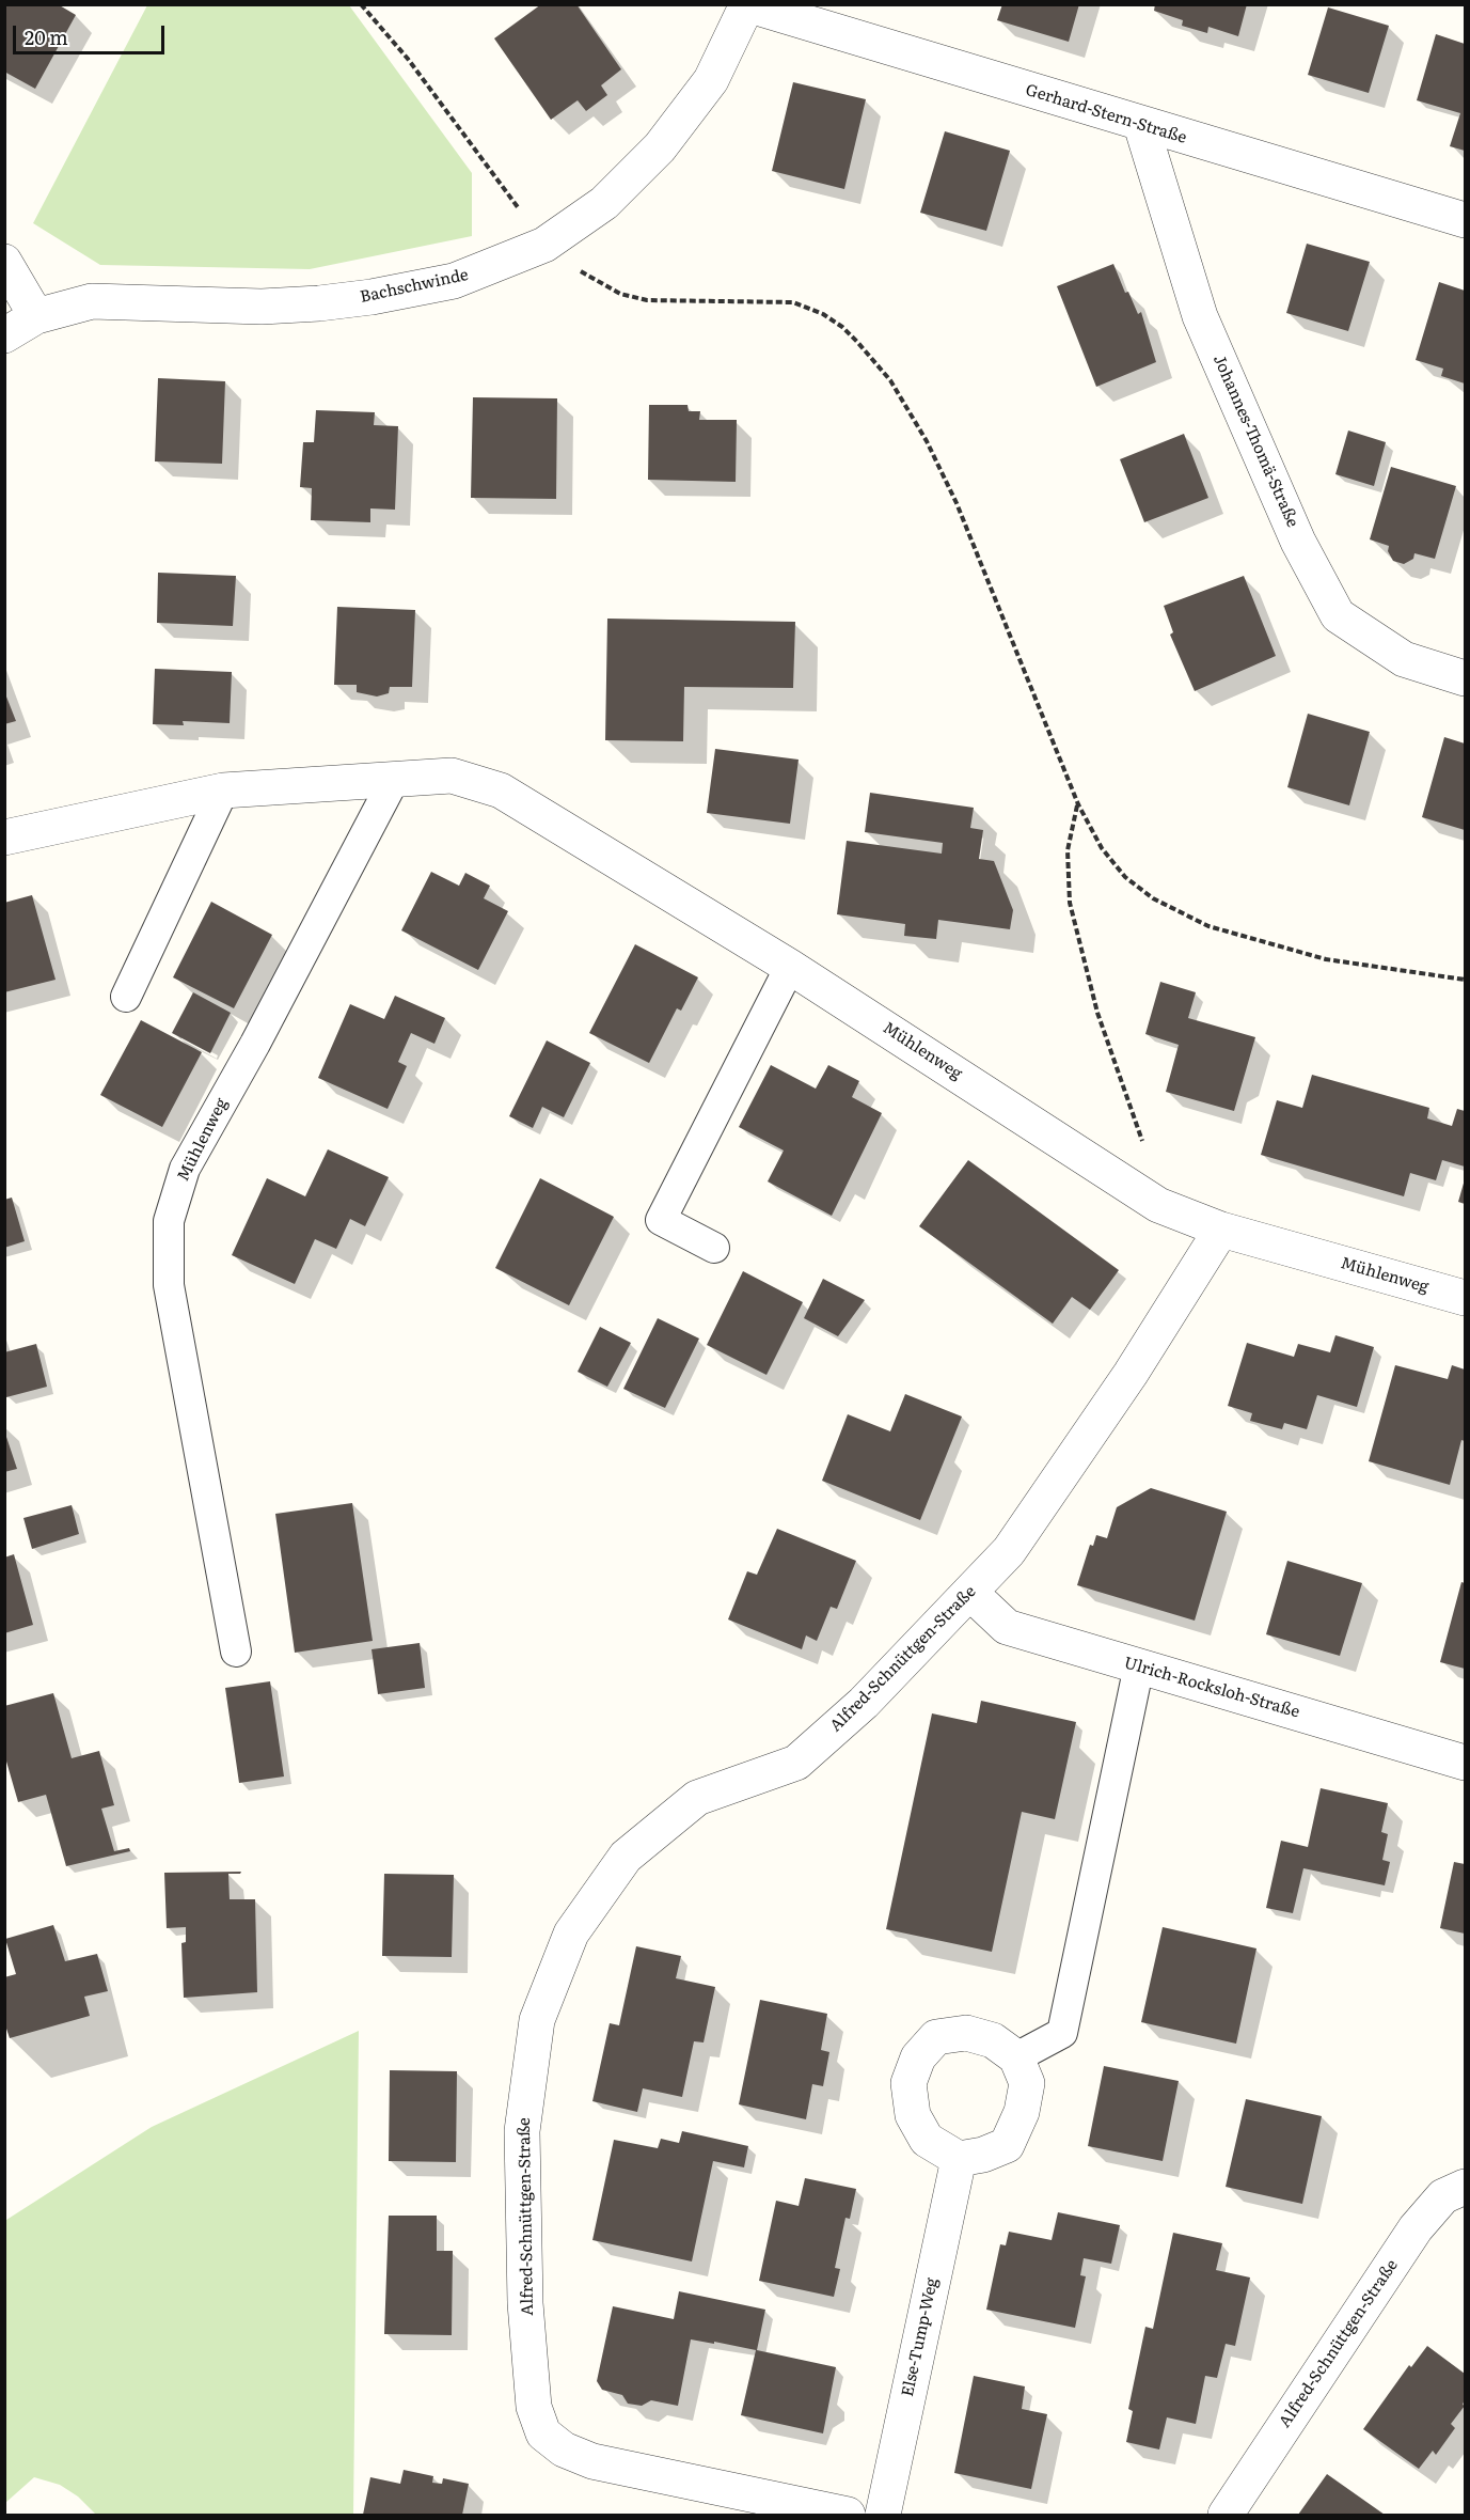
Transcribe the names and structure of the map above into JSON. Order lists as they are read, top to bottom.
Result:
{
  "streets": {
    "street": [
      "Gerhard-Stern-Straße",
      "Bachschwinde",
      "Johannes-Thomä-Straße",
      "Mühlenweg",
      "Alfred-Schnüttgen-Straße",
      "Ulrich-Rocksloh-Straße",
      "Else-Tump-Weg"
    ]
  },
  "crossings": [
    ["Gerhard-Stern-Straße", "Bachschwinde"],
    ["Gerhard-Stern-Straße", "Johannes-Thomä-Straße"],
    ["Mühlenweg", "Alfred-Schnüttgen-Straße"],
    ["Alfred-Schnüttgen-Straße", "Ulrich-Rocksloh-Straße"]
  ],
  "scale_bar": "20 m"
}
